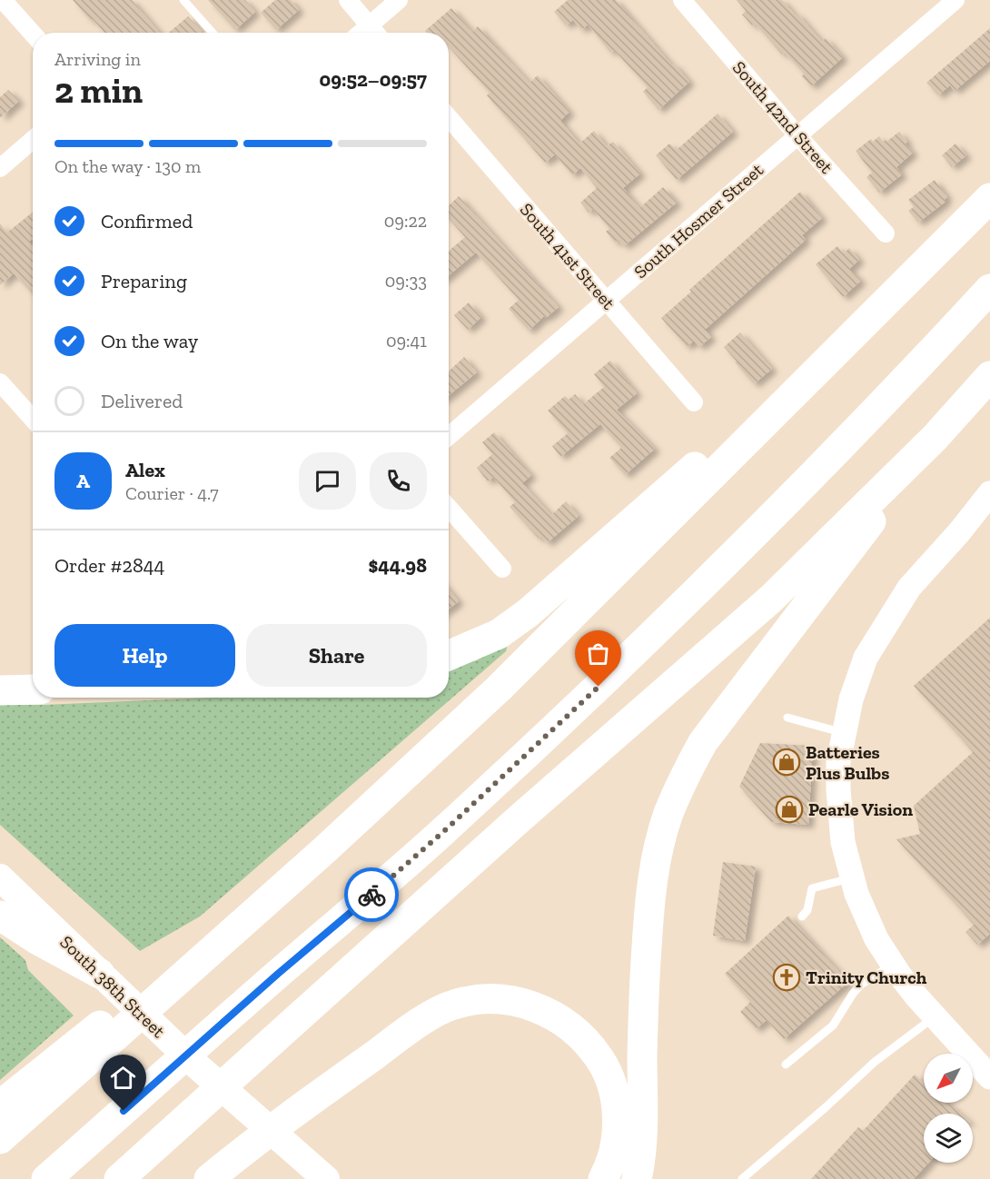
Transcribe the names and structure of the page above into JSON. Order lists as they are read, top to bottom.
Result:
{
  "streets": {
    "main road": ["South 38th Street"],
    "street": ["South 42nd Street", "South Hosmer Street", "South 41st Street"]
  },
  "crossings": [
    ["South 42nd Street", "South Hosmer Street"],
    ["South Hosmer Street", "South 41st Street"]
  ],
  "places": {
    "shop": ["Batteries Plus Bulbs", "Pearle Vision"],
    "church": ["Trinity Church"]
  },
  "north": "bottom left",
  "page": {
    "heading": ["2 min", "Arriving in", "09:52–09:57"],
    "panel": [
      "Alex",
      "Courier · 4.7",
      "Order #2844",
      "$44.98"
    ],
    "bar": "On the way · 130 m",
    "list": [
      ["Confirmed", "09:22"],
      ["Preparing", "09:33"],
      ["On the way", "09:41"],
      "Delivered"
    ],
    "round": "A",
    "buttons": ["Help", "Share"]
  }
}
